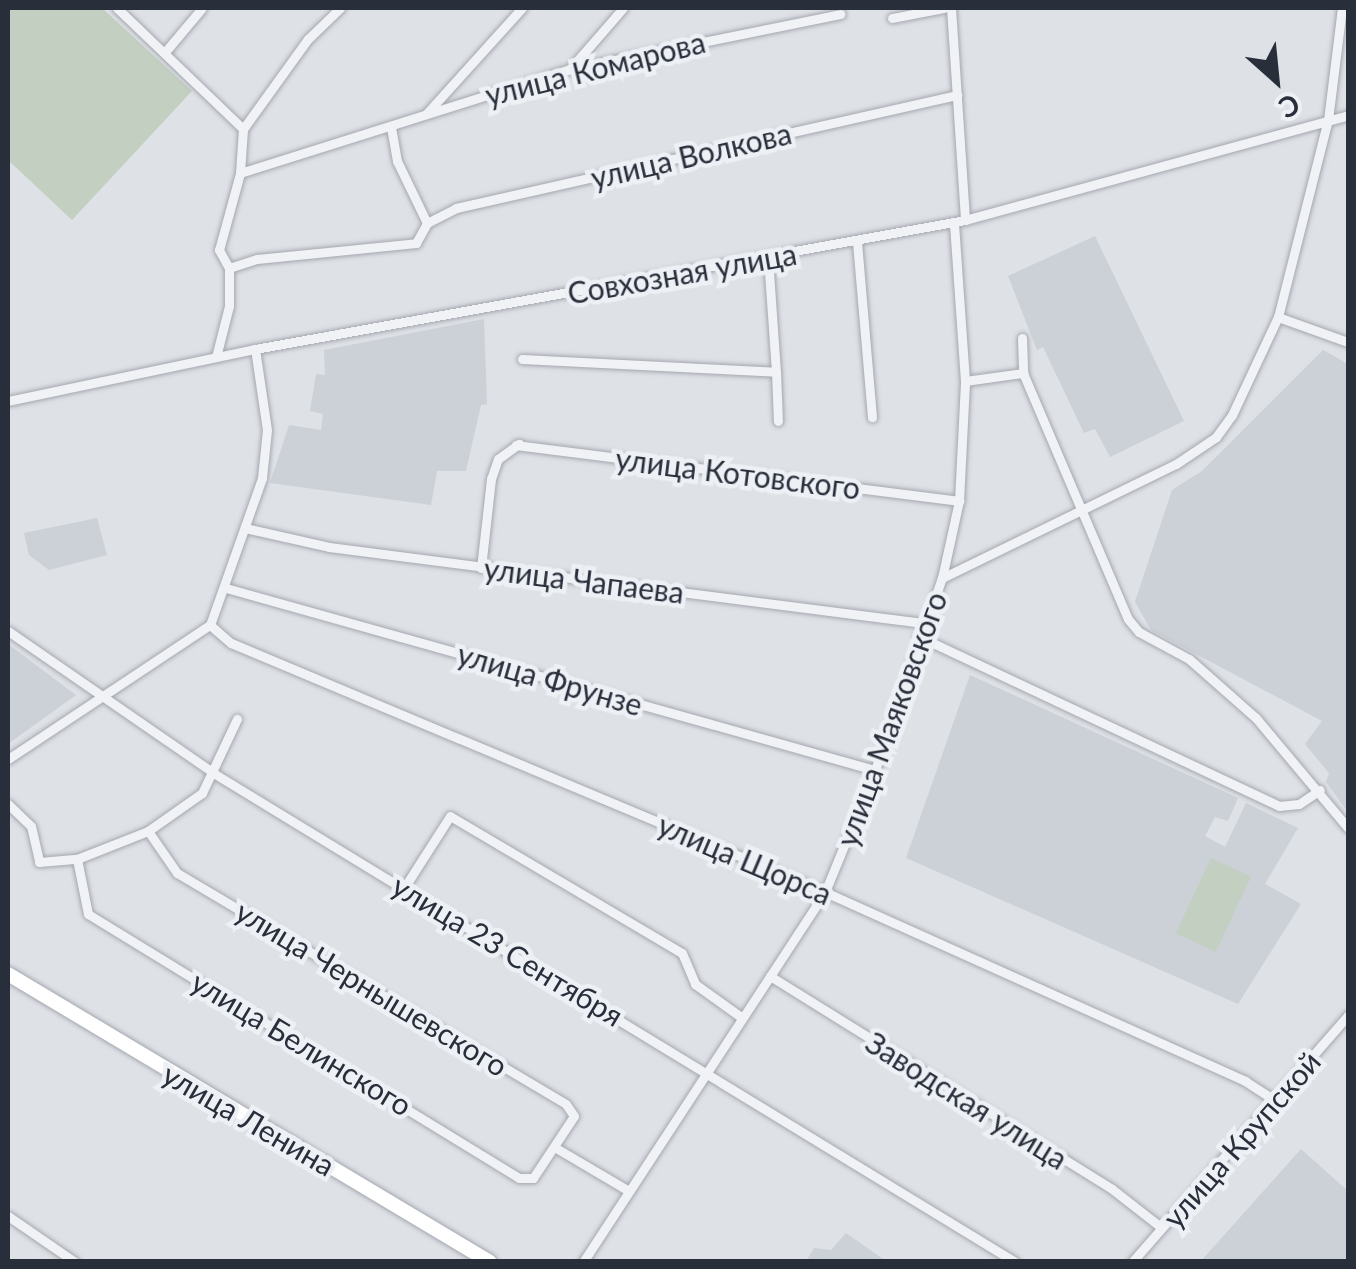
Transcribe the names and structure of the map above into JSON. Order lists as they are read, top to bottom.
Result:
{
  "streets": {
    "main road": ["улица Ленина"],
    "street": [
      "улица Комарова",
      "улица Волкова",
      "Совхозная улица",
      "улица Котовского",
      "улица Чапаева",
      "улица Фрунзе",
      "улица Маяковского",
      "улица Щорса",
      "улица 23 Сентября",
      "улица Чернышевского",
      "улица Белинского",
      "Заводская улица",
      "улица Крупской"
    ]
  },
  "crossings": [
    ["Совхозная улица", "улица Маяковского"],
    ["улица Котовского", "улица Чапаева"],
    ["улица Котовского", "улица Маяковского"],
    ["улица Чапаева", "улица Маяковского"],
    ["улица Фрунзе", "улица Маяковского"],
    ["улица Маяковского", "улица Щорса"],
    ["улица Маяковского", "улица 23 Сентября"],
    ["улица Маяковского", "Заводская улица"],
    ["улица Щорса", "улица Крупской"],
    ["улица Чернышевского", "улица Белинского"],
    ["Заводская улица", "улица Крупской"]
  ],
  "north": "bottom right"
}
